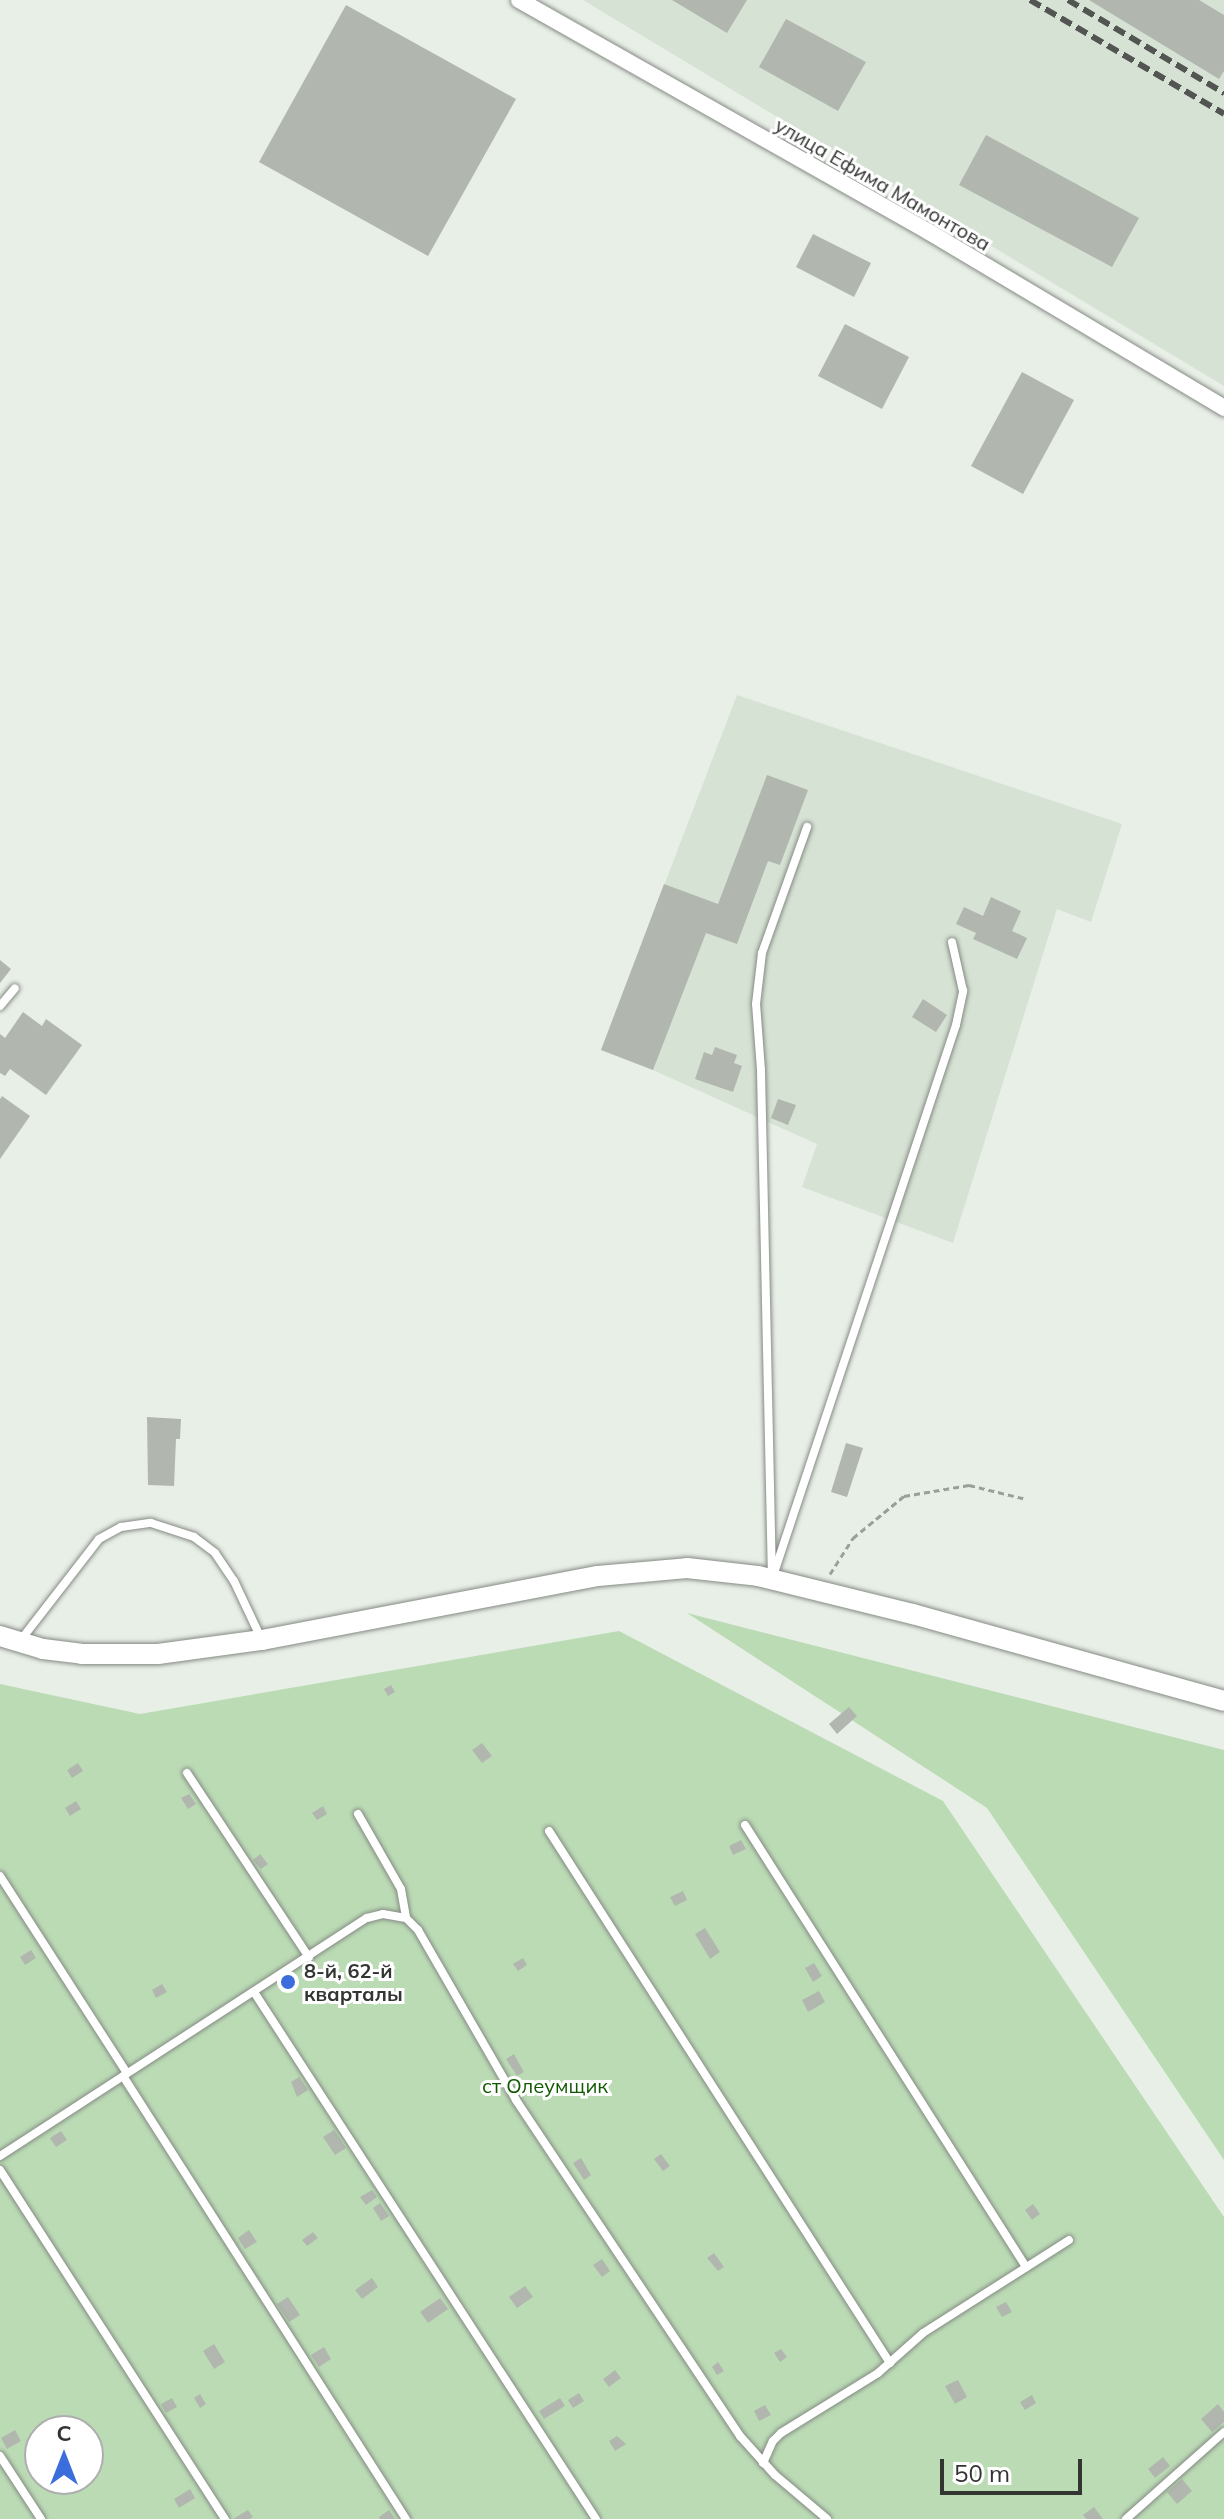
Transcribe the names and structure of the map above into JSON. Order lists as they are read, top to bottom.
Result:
{
  "streets": {
    "street": ["улица Ефима Мамонтова"]
  },
  "parks": ["ст Олеумщик"],
  "places": ["8-й, 62-й кварталы"],
  "scale_bar": "50 m",
  "north": "top"
}
